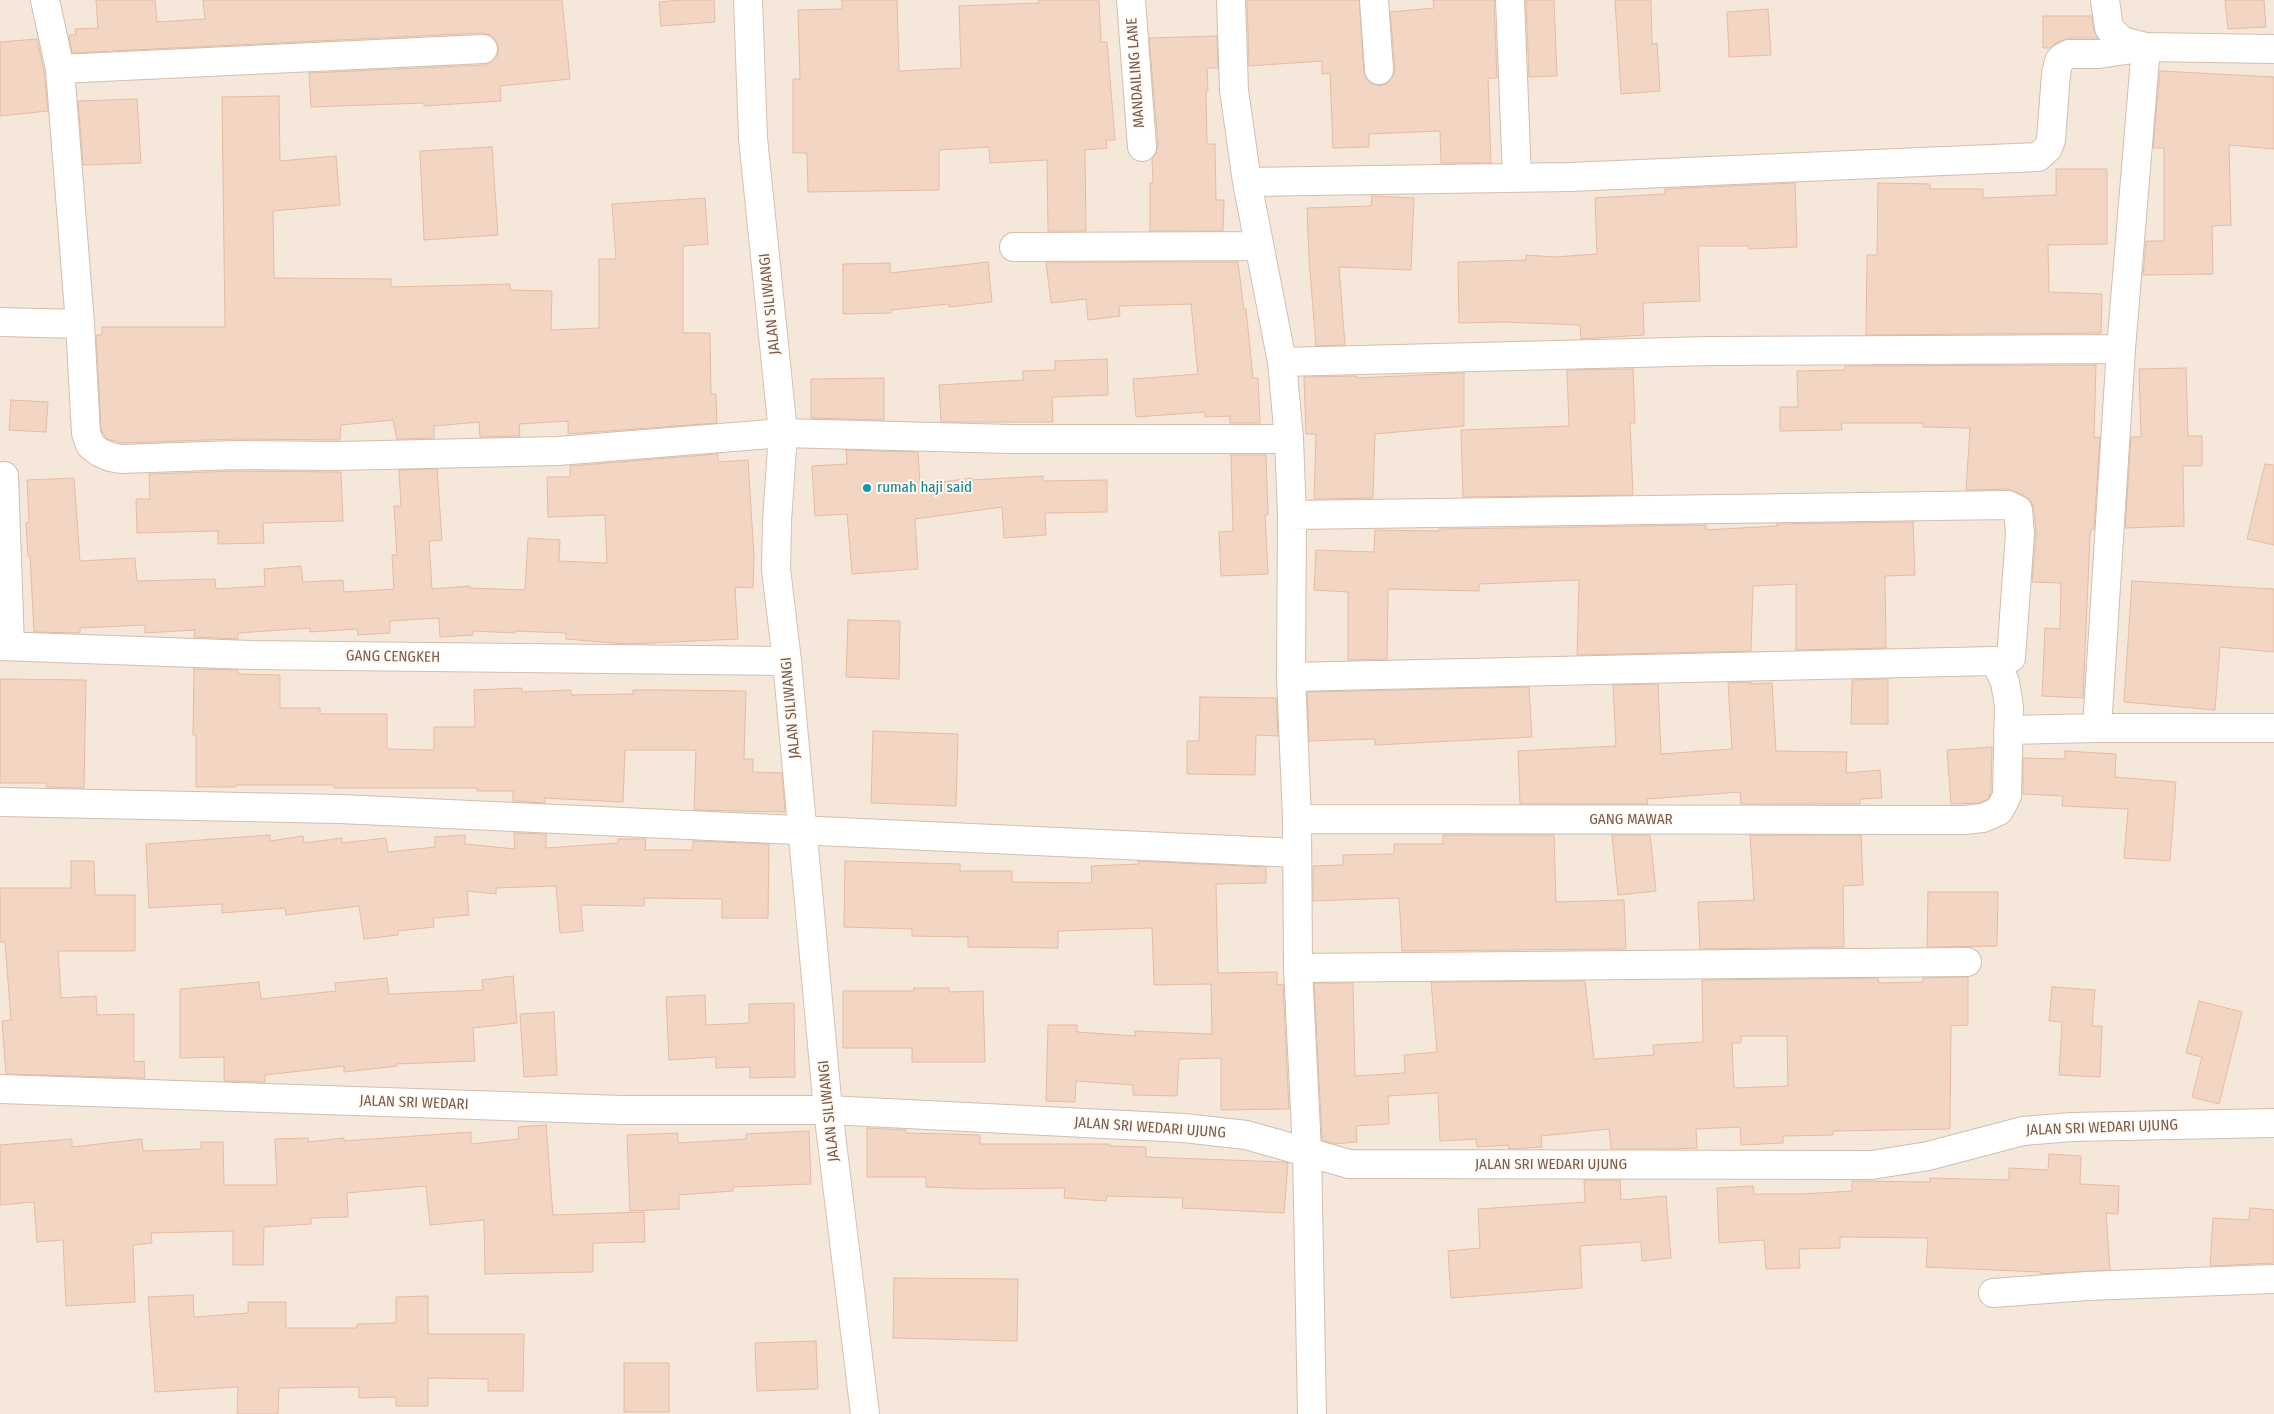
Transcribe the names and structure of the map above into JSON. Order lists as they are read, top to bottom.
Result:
{
  "streets": {
    "street": [
      "MANDAILING LANE",
      "JALAN SILIWANGI",
      "GANG CENGKEH",
      "GANG MAWAR",
      "JALAN SRI WEDARI",
      "JALAN SRI WEDARI UJUNG"
    ]
  },
  "crossings": [
    ["JALAN SILIWANGI", "GANG CENGKEH"],
    ["JALAN SILIWANGI", "JALAN SRI WEDARI"],
    ["JALAN SILIWANGI", "JALAN SRI WEDARI UJUNG"],
    ["JALAN SRI WEDARI", "JALAN SRI WEDARI UJUNG"]
  ],
  "places": ["rumah haji said"]
}
